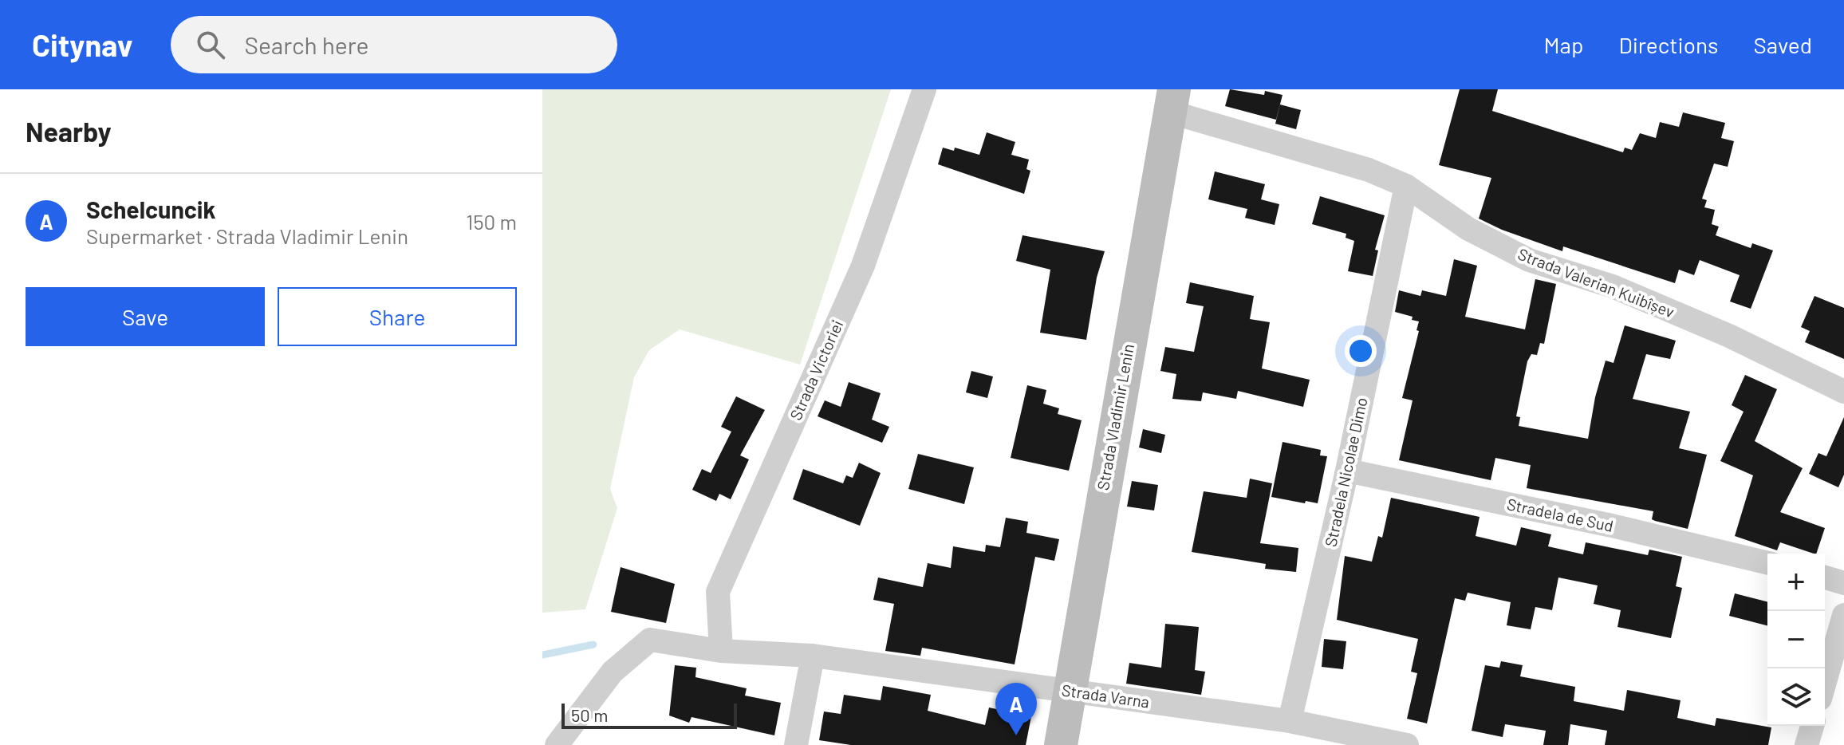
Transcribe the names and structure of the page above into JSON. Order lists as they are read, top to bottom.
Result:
{
  "streets": {
    "main road": ["Strada Vladimir Lenin"],
    "street": [
      "Strada Valerian Kuibîșev",
      "Strada Victoriei",
      "Stradela Nicolae Dimo",
      "Stradela de Sud",
      "Strada Varna"
    ]
  },
  "crossings": [
    ["Strada Valerian Kuibîșev", "Strada Vladimir Lenin"],
    ["Strada Valerian Kuibîșev", "Stradela Nicolae Dimo"],
    ["Strada Victoriei", "Strada Varna"],
    ["Strada Vladimir Lenin", "Strada Varna"],
    ["Stradela Nicolae Dimo", "Stradela de Sud"],
    ["Stradela Nicolae Dimo", "Strada Varna"]
  ],
  "scale_bar": "50 m",
  "page": {
    "header": "Citynav",
    "search": "Search here",
    "nav": ["Map", "Directions", "Saved"],
    "heading": "Nearby",
    "list": [
      {
        "mark": "A",
        "name": "Schelcuncik",
        "note": "Supermarket · Strada Vladimir Lenin",
        "value": "150 m"
      }
    ],
    "buttons": ["Save", "Share"],
    "map_buttons": ["+", "−"],
    "pins": "A",
    "scale": "50 m"
  }
}
